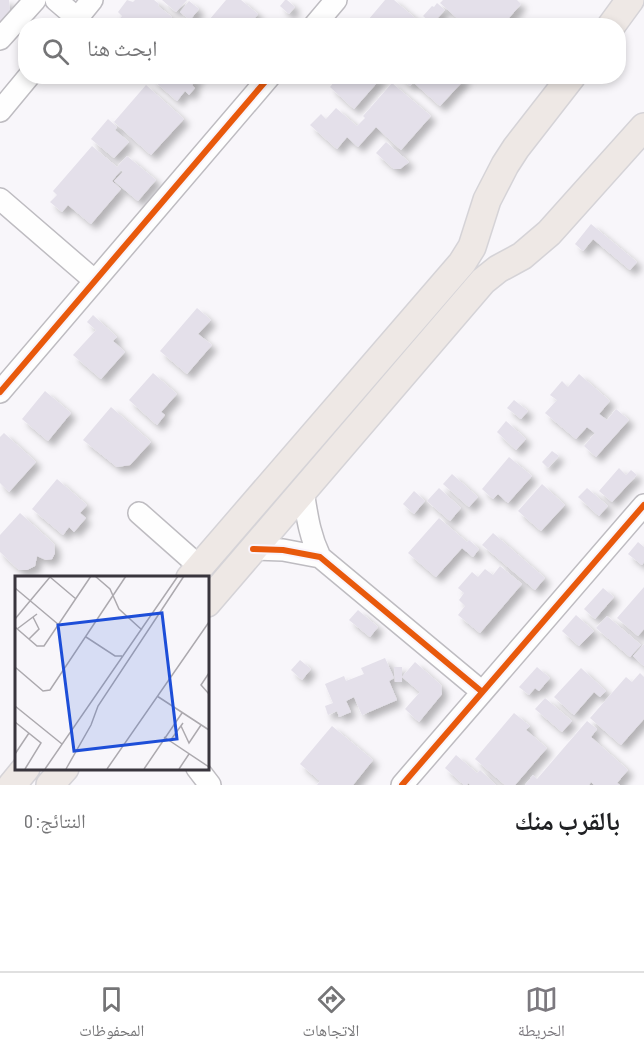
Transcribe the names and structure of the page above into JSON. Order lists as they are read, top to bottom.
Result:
{
  "page": {
    "search": "ابحث هنا",
    "heading": ["بالقرب منك", "النتائج: 0"],
    "nav": ["الخريطة", "الاتجاهات", "المحفوظات"]
  }
}
